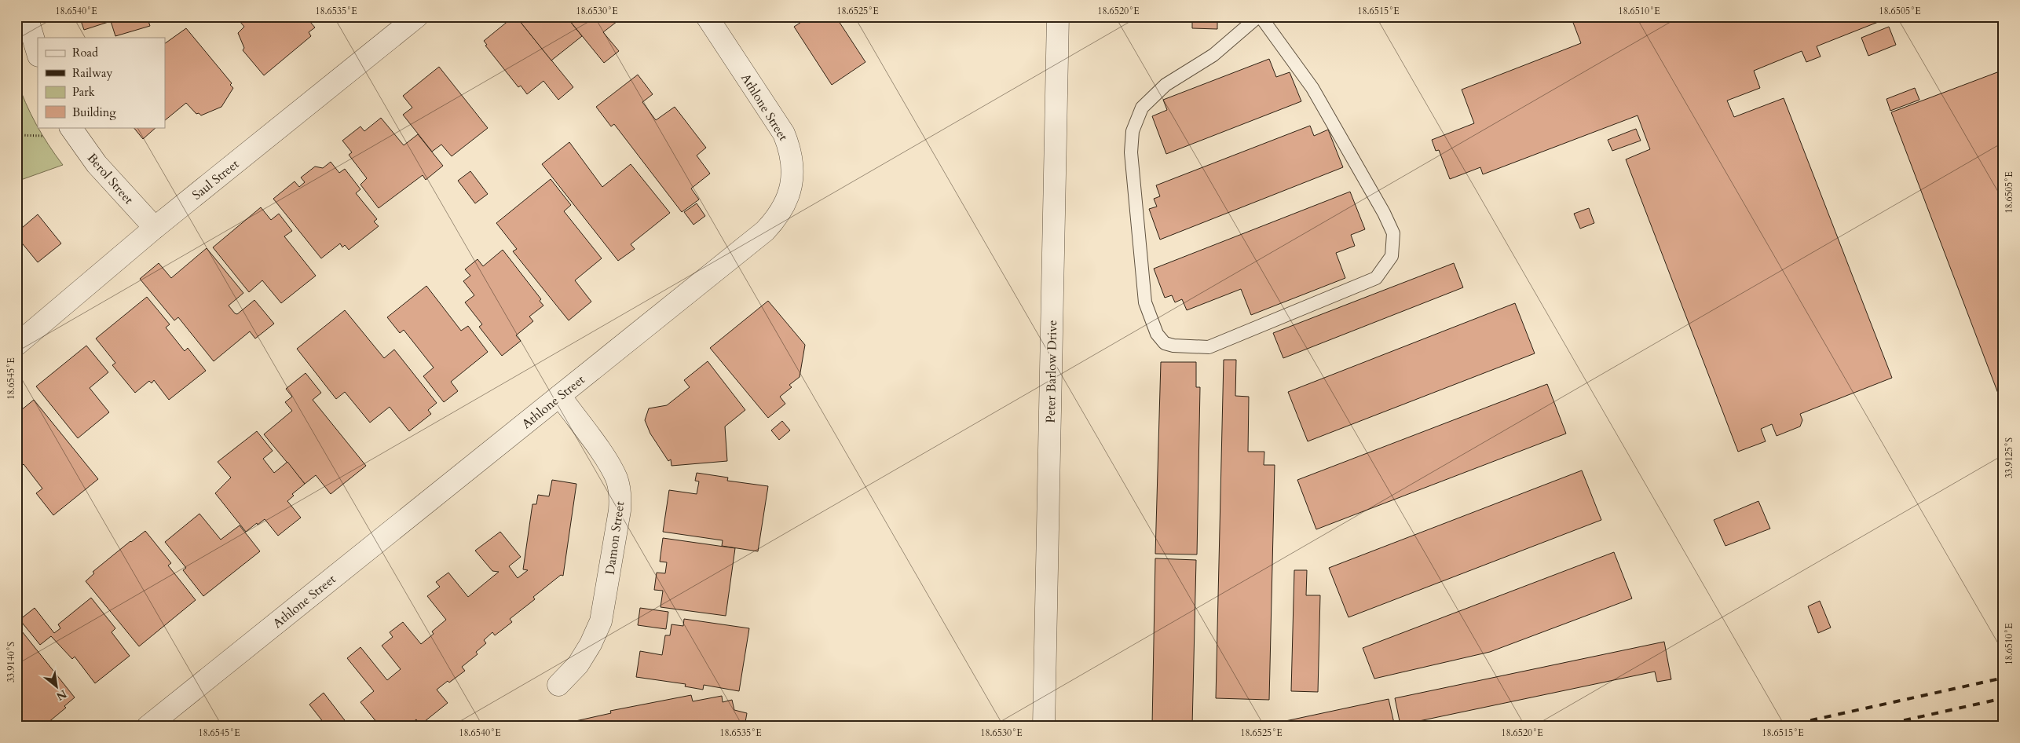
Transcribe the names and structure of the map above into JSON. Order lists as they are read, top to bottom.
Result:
{
  "streets": {
    "street": [
      "Athlone Street",
      "Berol Street",
      "Saul Street",
      "Peter Barlow Drive",
      "Damon Street"
    ]
  },
  "crossings": [
    ["Athlone Street", "Damon Street"],
    ["Berol Street", "Saul Street"]
  ],
  "legend": [
    "Road",
    "Railway",
    "Park",
    "Building"
  ],
  "north": "bottom right",
  "coordinates": [
    "18.6540°E",
    "18.6535°E",
    "18.6530°E",
    "18.6525°E",
    "18.6520°E",
    "18.6515°E",
    "18.6510°E",
    "18.6505°E",
    "18.6545°E",
    "33.9125°S",
    "33.9140°S"
  ]
}
